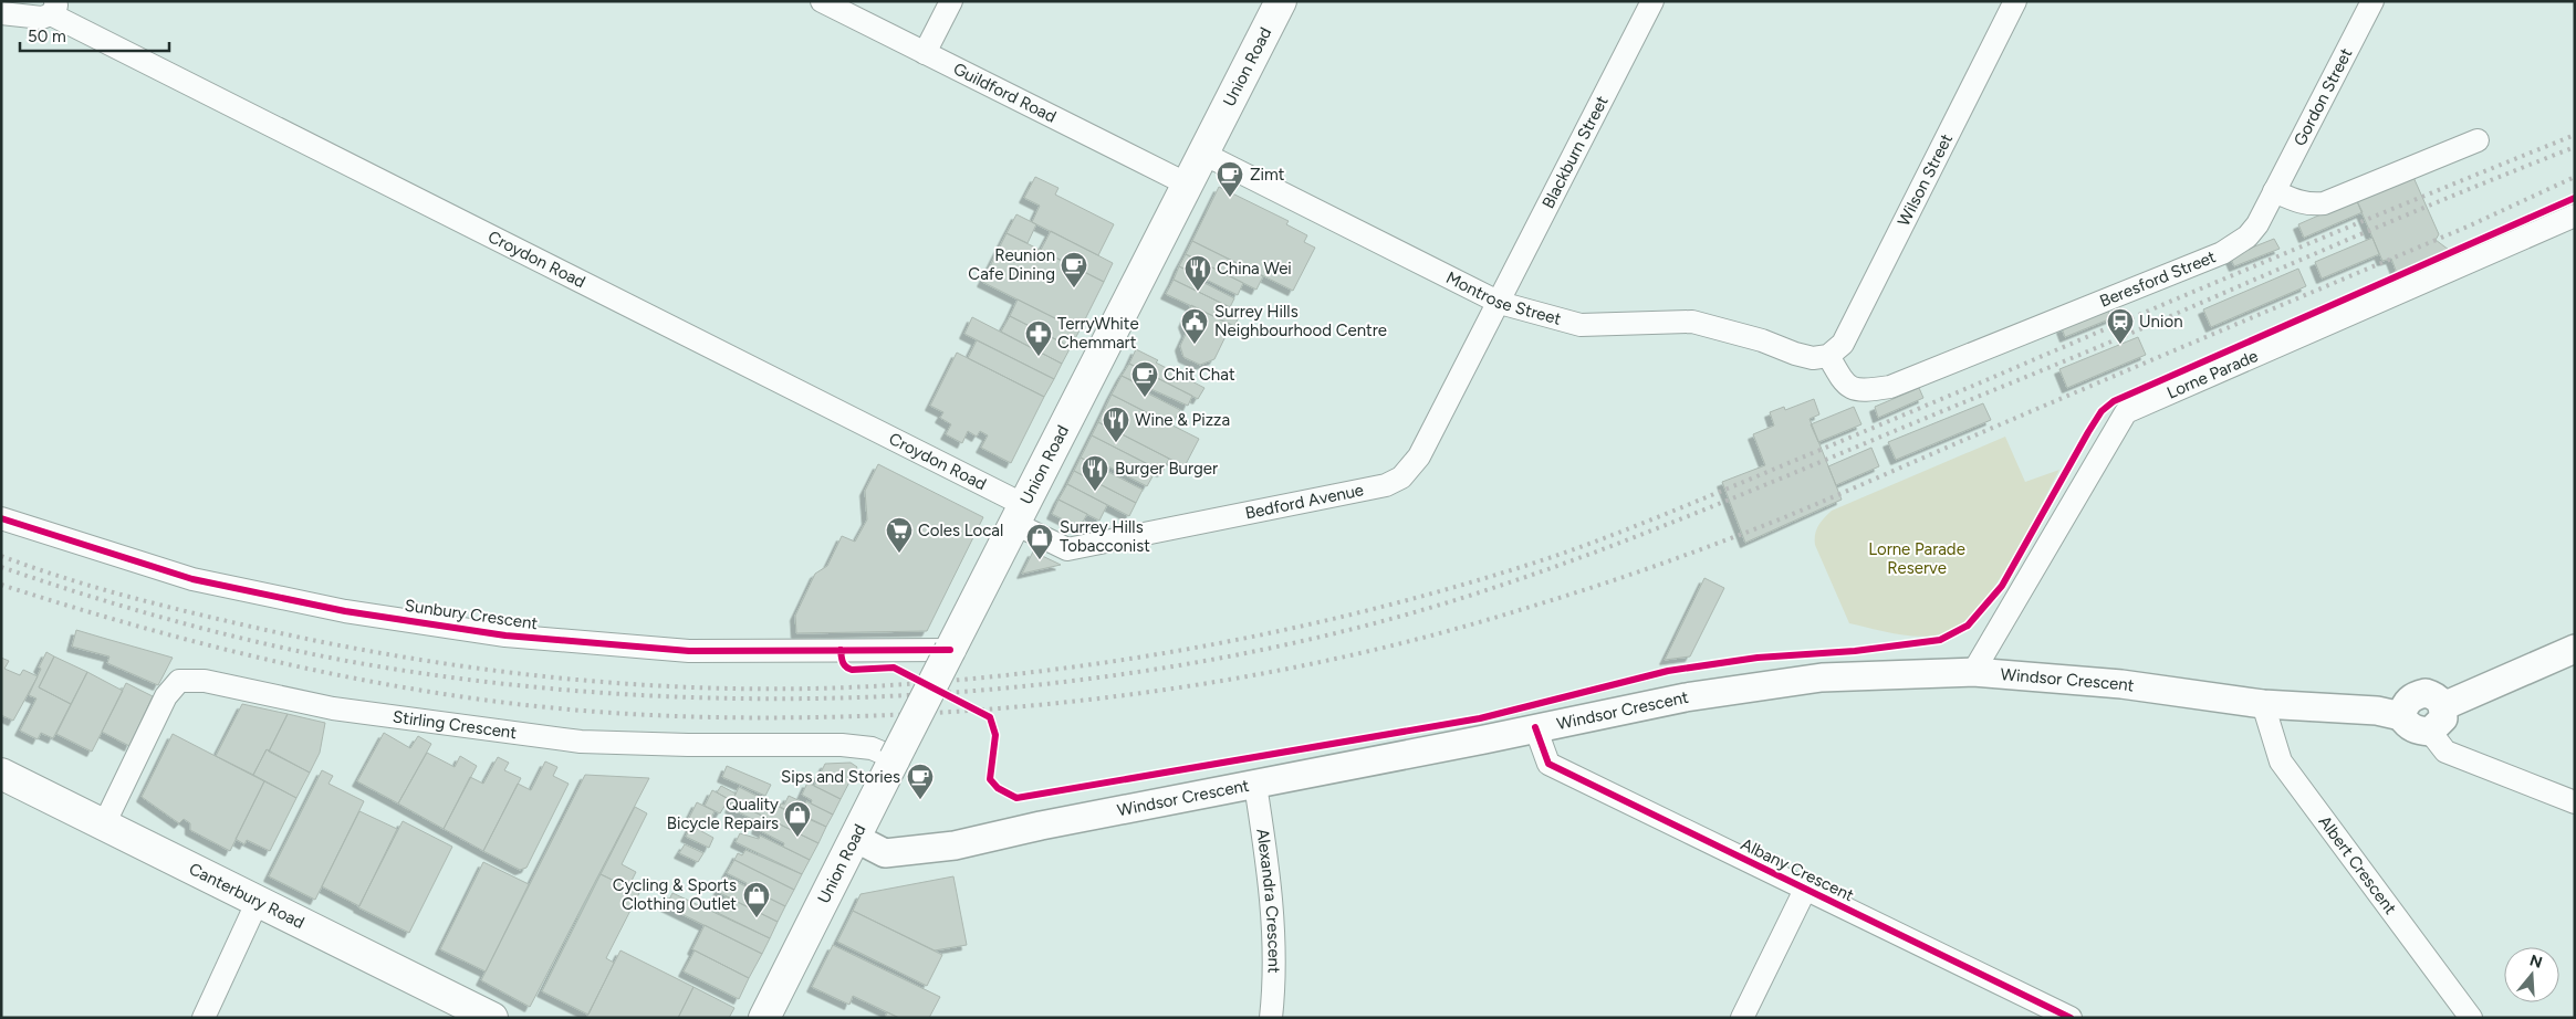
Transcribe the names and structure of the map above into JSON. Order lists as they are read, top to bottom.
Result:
{
  "streets": {
    "main road": ["Union Road", "Canterbury Road"],
    "street": [
      "Guildford Road",
      "Gordon Street",
      "Blackburn Street",
      "Wilson Street",
      "Croydon Road",
      "Beresford Street",
      "Montrose Street",
      "Lorne Parade",
      "Bedford Avenue",
      "Sunbury Crescent",
      "Windsor Crescent",
      "Stirling Crescent",
      "Albert Crescent",
      "Albany Crescent",
      "Alexandra Crescent"
    ]
  },
  "crossings": [
    ["Union Road", "Guildford Road"],
    ["Union Road", "Croydon Road"],
    ["Union Road", "Montrose Street"],
    ["Union Road", "Bedford Avenue"],
    ["Union Road", "Sunbury Crescent"],
    ["Union Road", "Windsor Crescent"],
    ["Union Road", "Stirling Crescent"],
    ["Gordon Street", "Beresford Street"],
    ["Blackburn Street", "Montrose Street"],
    ["Blackburn Street", "Bedford Avenue"],
    ["Wilson Street", "Beresford Street"],
    ["Wilson Street", "Montrose Street"],
    ["Croydon Road", "Bedford Avenue"],
    ["Beresford Street", "Montrose Street"],
    ["Montrose Street", "Bedford Avenue"],
    ["Lorne Parade", "Windsor Crescent"],
    ["Windsor Crescent", "Albert Crescent"],
    ["Windsor Crescent", "Albany Crescent"],
    ["Windsor Crescent", "Alexandra Crescent"],
    ["Stirling Crescent", "Canterbury Road"]
  ],
  "parks": ["Lorne Parade Reserve"],
  "places": {
    "cafe": [
      "Zimt",
      "Reunion Cafe Dining",
      "Chit Chat",
      "Sips and Stories"
    ],
    "restaurant": ["China Wei", "Wine & Pizza", "Burger Burger"],
    "public building": ["Surrey Hills Neighbourhood Centre"],
    "station": ["Union"],
    "pharmacy": ["TerryWhite Chemmart"],
    "supermarket": ["Coles Local"],
    "shop": ["Surrey Hills Tobacconist", "Quality Bicycle Repairs", "Cycling & Sports Clothing Outlet"]
  },
  "scale_bar": "50 m",
  "north": "top"
}
